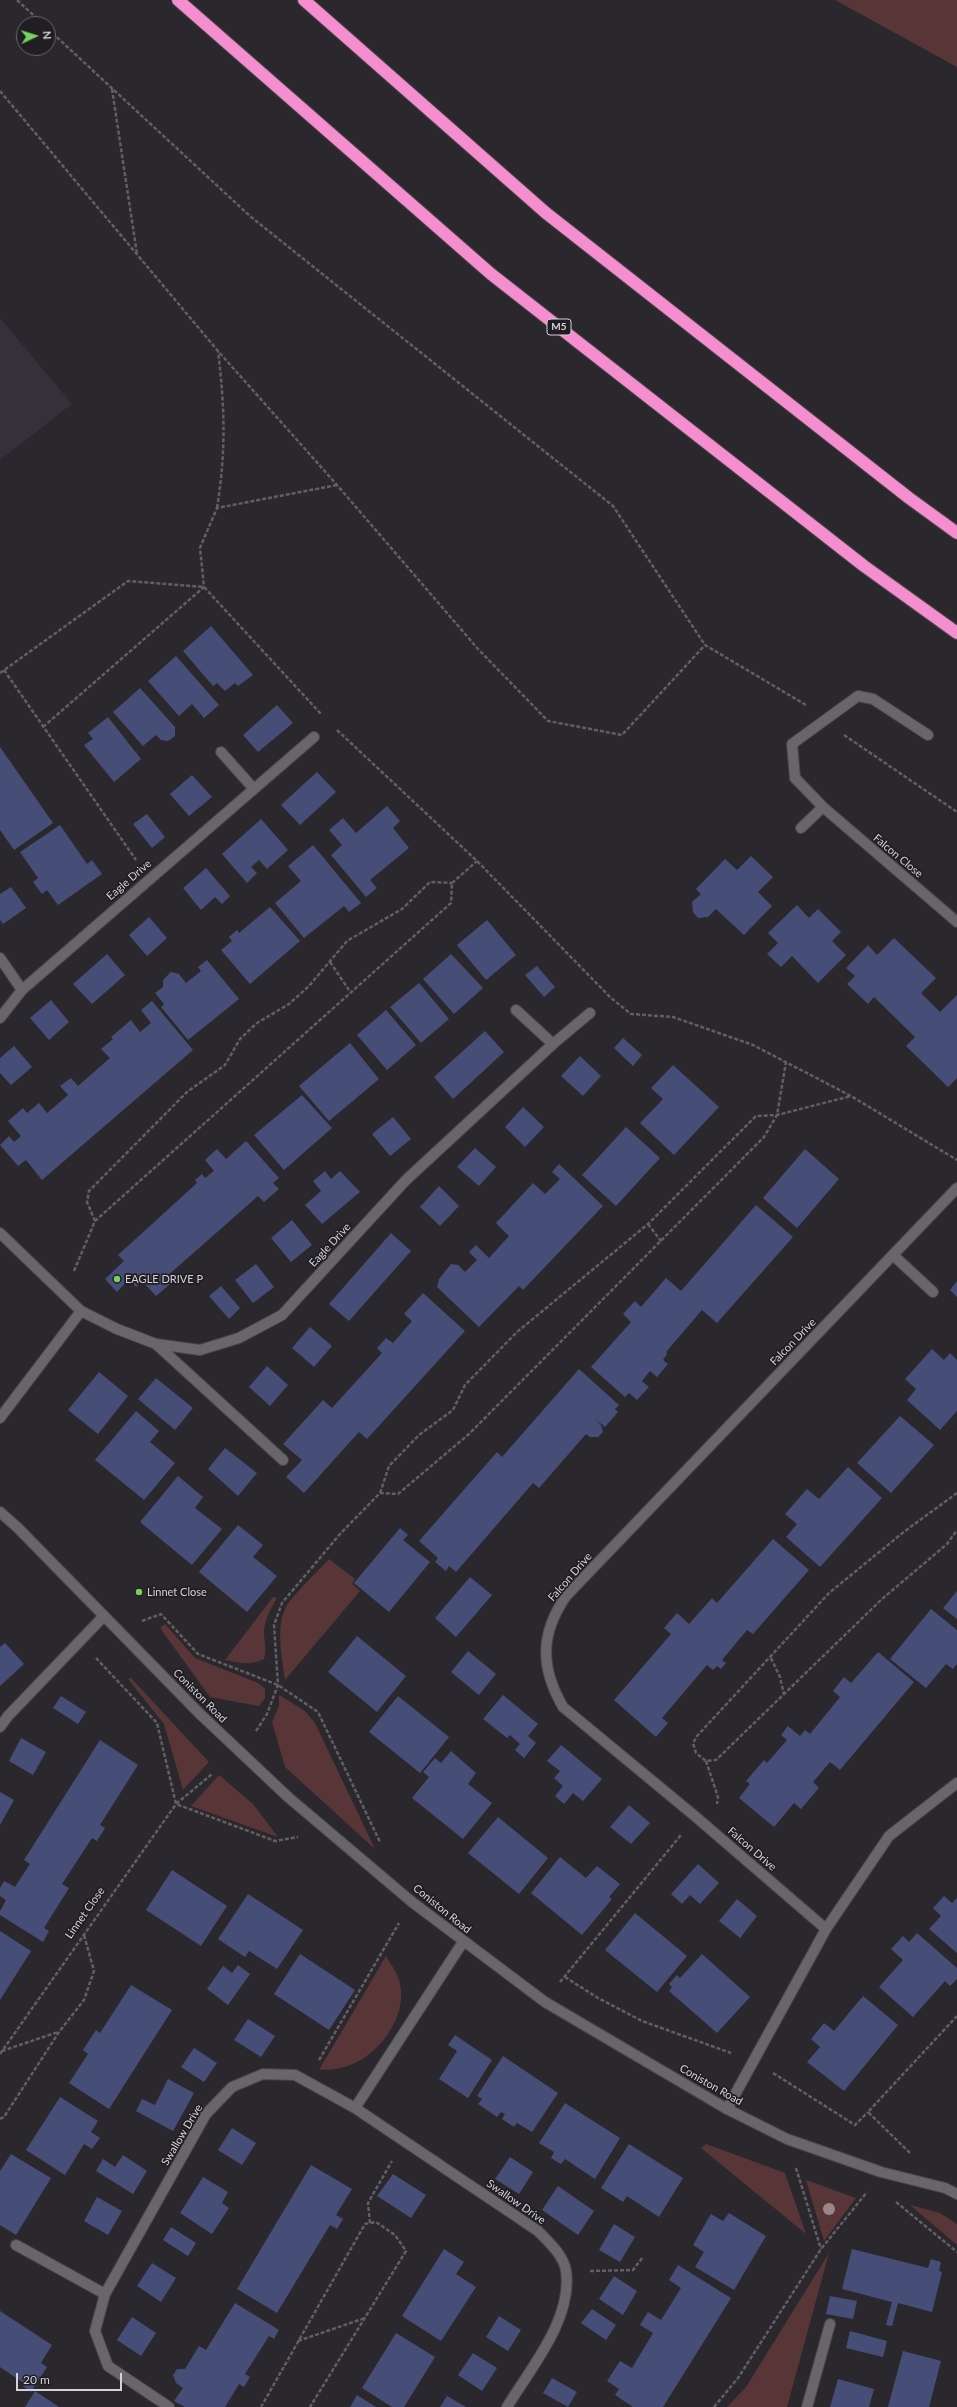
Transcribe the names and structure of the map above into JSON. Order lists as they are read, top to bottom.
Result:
{
  "streets": {
    "highway": ["M5"],
    "street": [
      "Falcon Close",
      "Eagle Drive",
      "Falcon Drive",
      "Coniston Road",
      "Swallow Drive"
    ],
    "path": ["Linnet Close"]
  },
  "places": ["EAGLE DRIVE P", "Linnet Close"],
  "scale_bar": "20 m",
  "north": "right"
}
